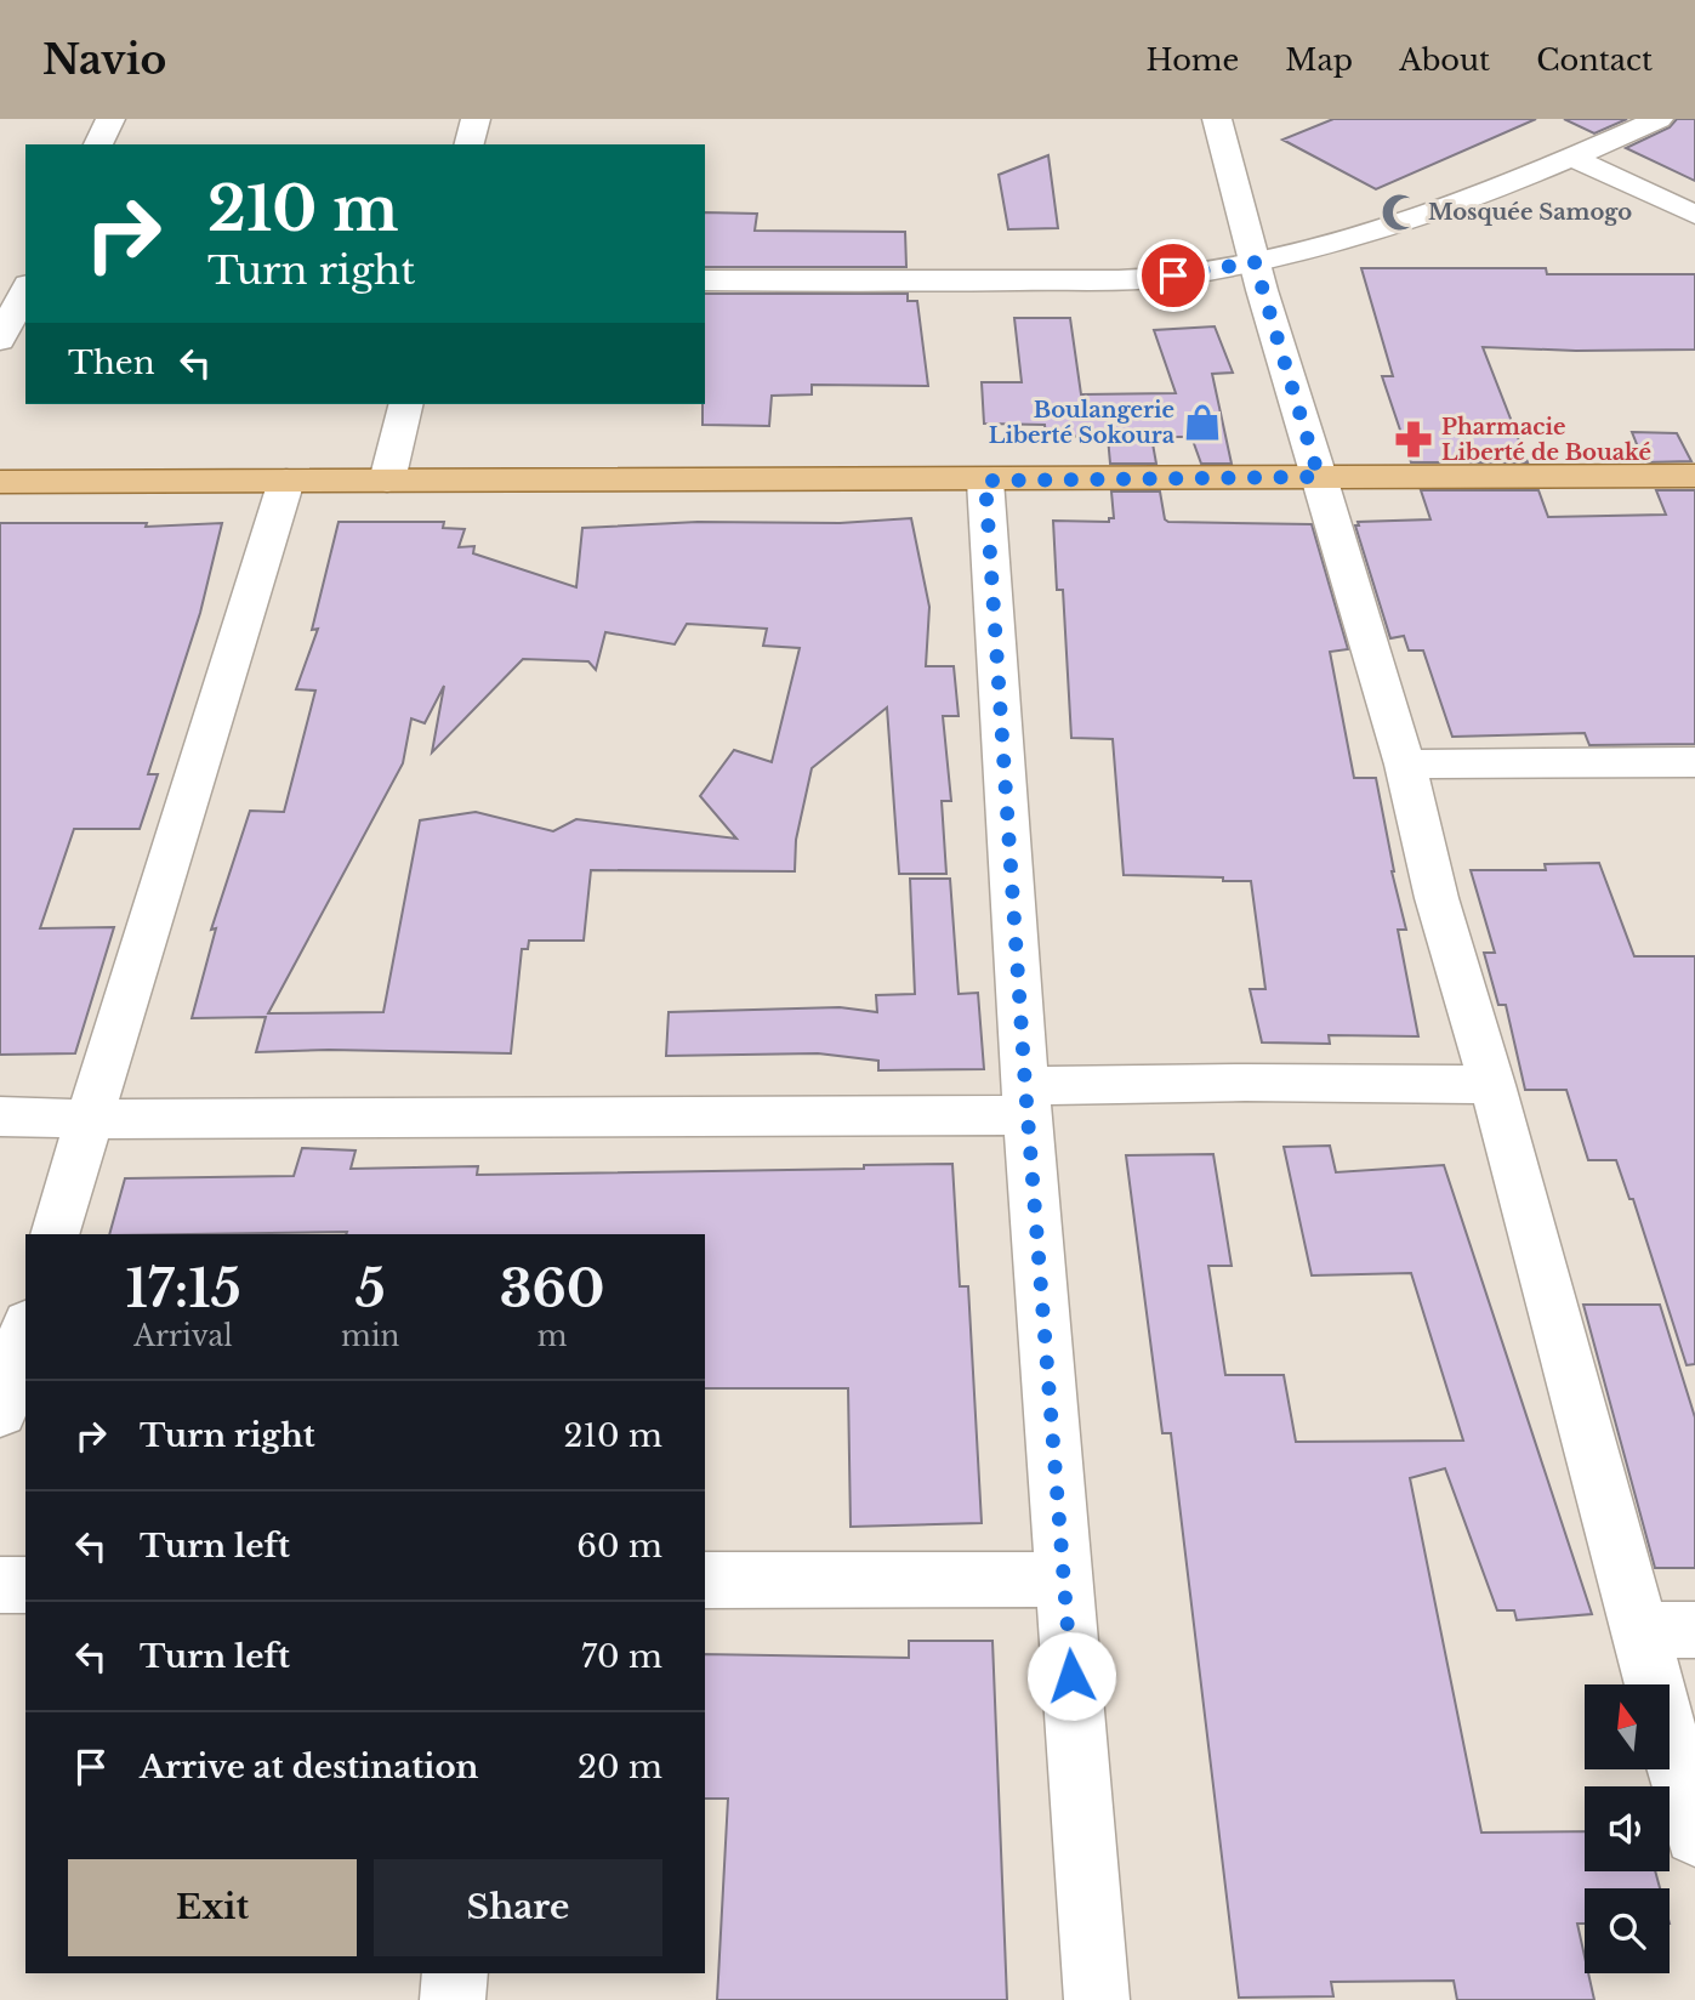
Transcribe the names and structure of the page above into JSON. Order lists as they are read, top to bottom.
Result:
{
  "places": {
    "mosque": ["Mosquée Samogo"],
    "shop": ["Boulangerie Liberté Sokoura"],
    "pharmacy": ["Pharmacie Liberté de Bouaké"]
  },
  "north": "top",
  "page": {
    "header": "Navio",
    "nav": [
      "Home",
      "Map",
      "About",
      "Contact"
    ],
    "turn": ["210 m", "Turn right"],
    "then": "Then",
    "eta": [
      "17:15",
      "Arrival",
      "5",
      "min",
      "360",
      "m"
    ],
    "list": [
      {
        "name": "Turn right",
        "value": "210 m"
      },
      {
        "name": "Turn left",
        "value": "60 m"
      },
      {
        "name": "Turn left",
        "value": "70 m"
      },
      {
        "name": "Arrive at destination",
        "value": "20 m"
      }
    ],
    "buttons": ["Exit", "Share"]
  }
}
